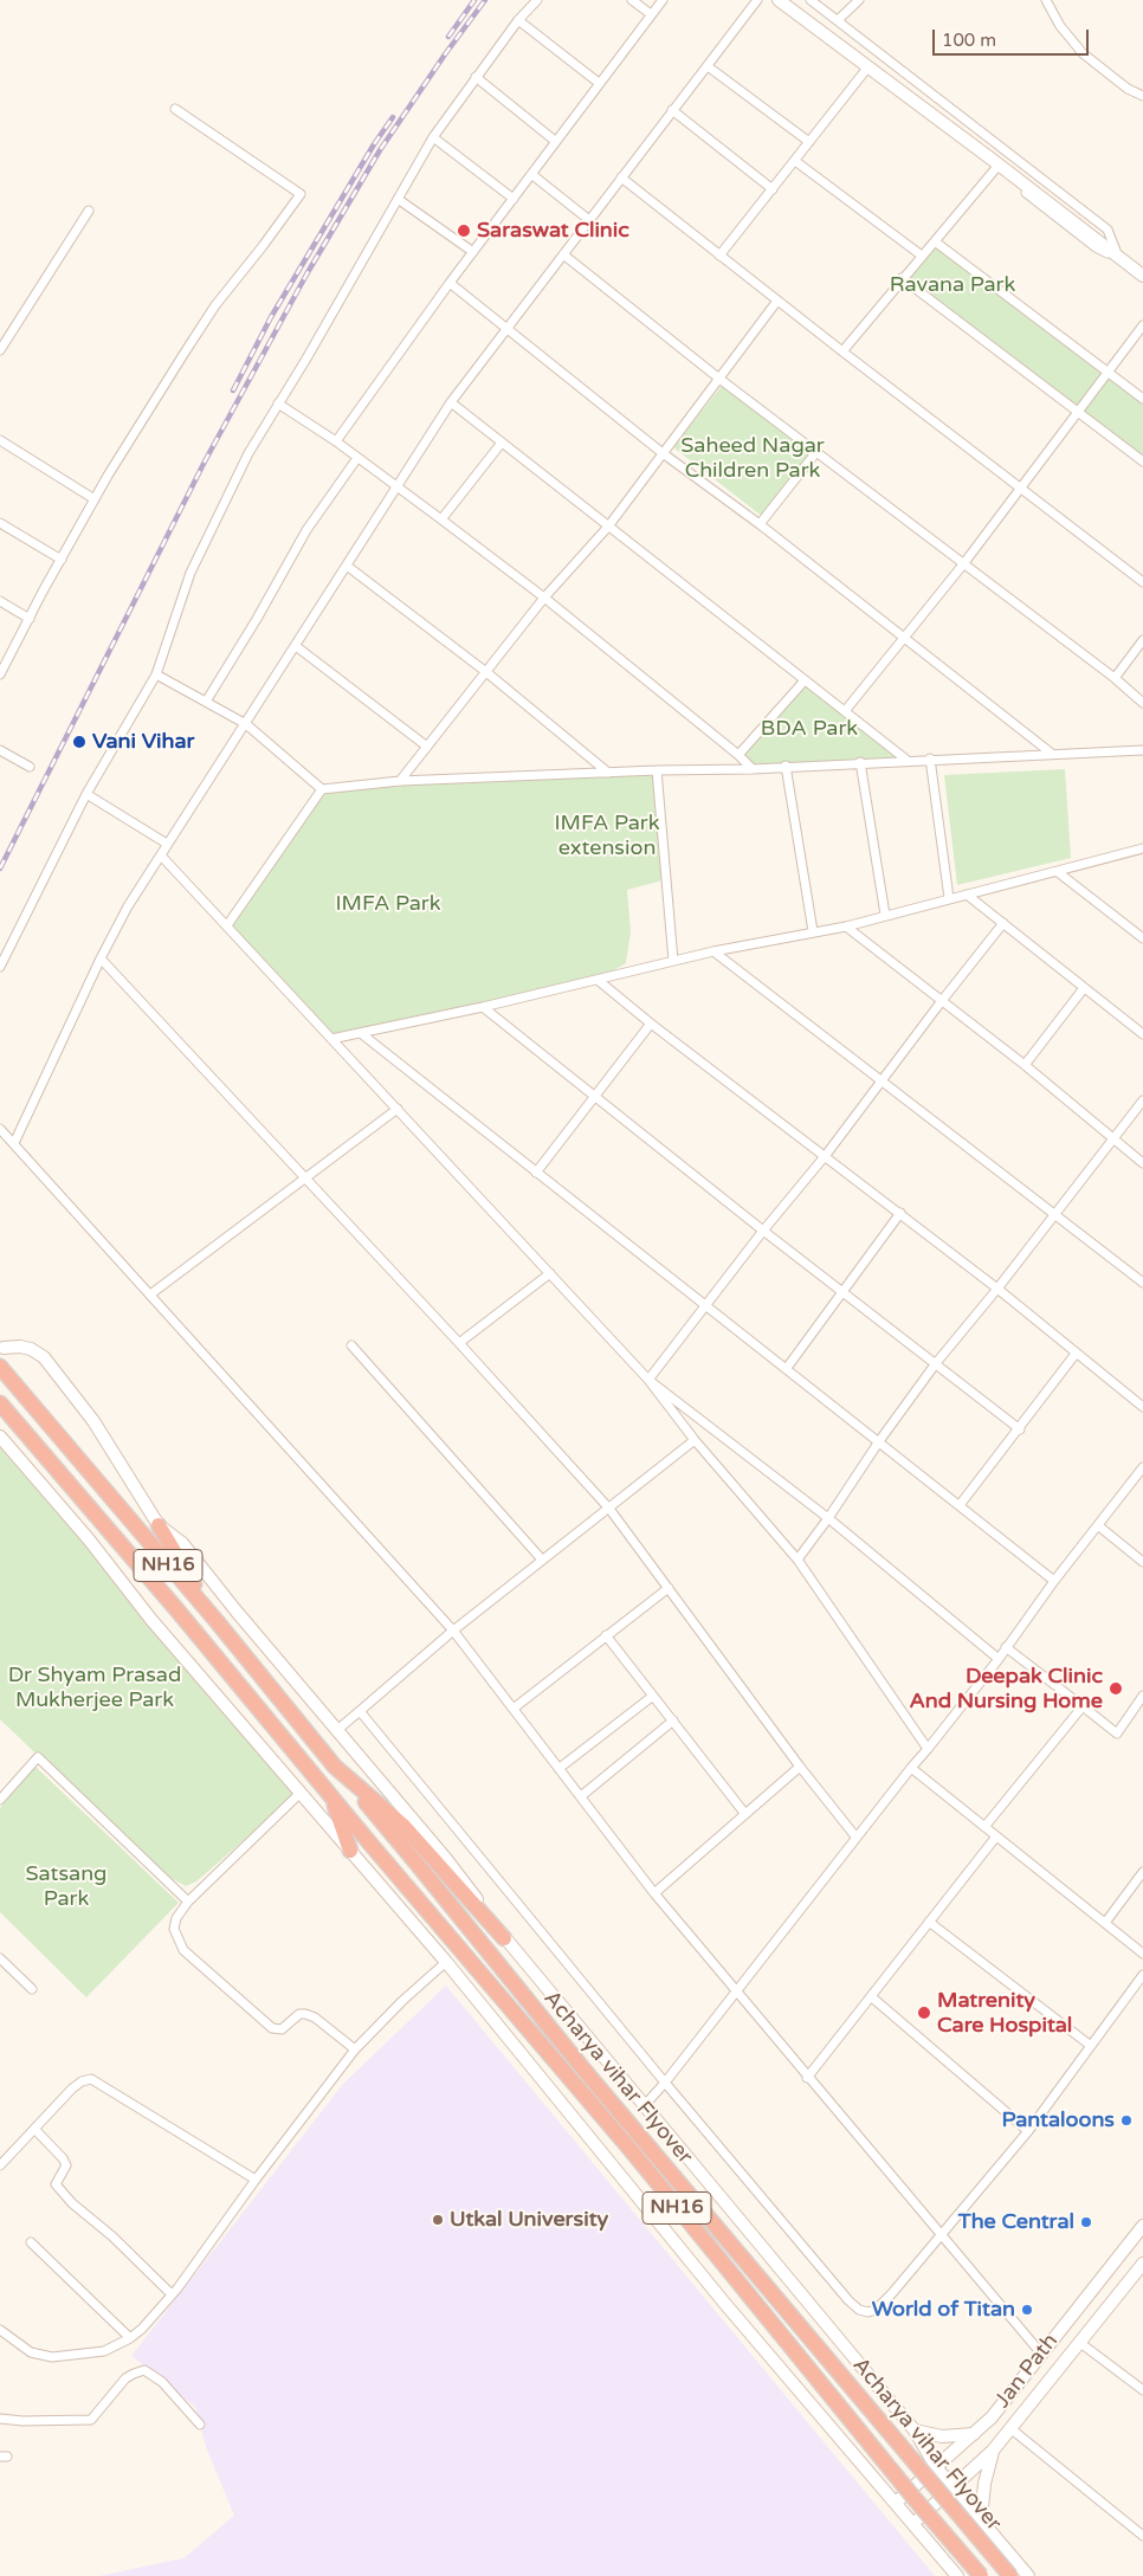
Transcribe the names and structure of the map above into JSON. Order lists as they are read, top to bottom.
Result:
{
  "streets": {
    "highway": ["NH16", "Acharya vihar Flyover"],
    "street": ["Jan Path"]
  },
  "crossings": [
    ["NH16", "Acharya vihar Flyover"]
  ],
  "parks": [
    "Ravana Park",
    "Saheed Nagar Children Park",
    "BDA Park",
    "IMFA Park extension",
    "IMFA Park",
    "Dr Shyam Prasad Mukherjee Park",
    "Satsang Park"
  ],
  "places": [
    "Saraswat Clinic",
    "Vani Vihar",
    "Deepak Clinic And Nursing Home",
    "Matrenity Care Hospital",
    "Pantaloons",
    "Utkal University",
    "The Central",
    "World of Titan"
  ],
  "scale_bar": "100 m"
}
